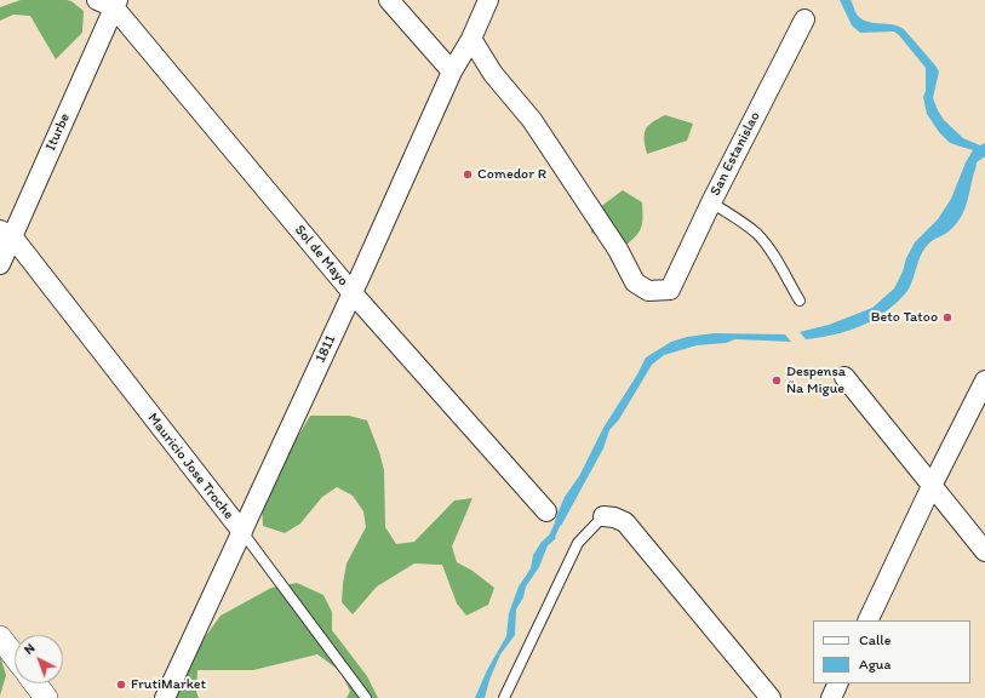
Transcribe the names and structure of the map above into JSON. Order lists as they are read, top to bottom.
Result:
{
  "streets": {
    "street": [
      "Iturbe",
      "San Estanislao",
      "Sol de Mayo",
      "1811",
      "Mauricio Jose Troche"
    ]
  },
  "crossings": [
    ["Iturbe", "Sol de Mayo"],
    ["Iturbe", "Mauricio Jose Troche"],
    ["San Estanislao", "1811"],
    ["Sol de Mayo", "1811"],
    ["1811", "Mauricio Jose Troche"]
  ],
  "places": [
    "Comedor R",
    "Beto Tatoo",
    "Despensa Ña Migue",
    "FrutiMarket"
  ],
  "legend": ["Calle", "Agua"],
  "north": "top left"
}
